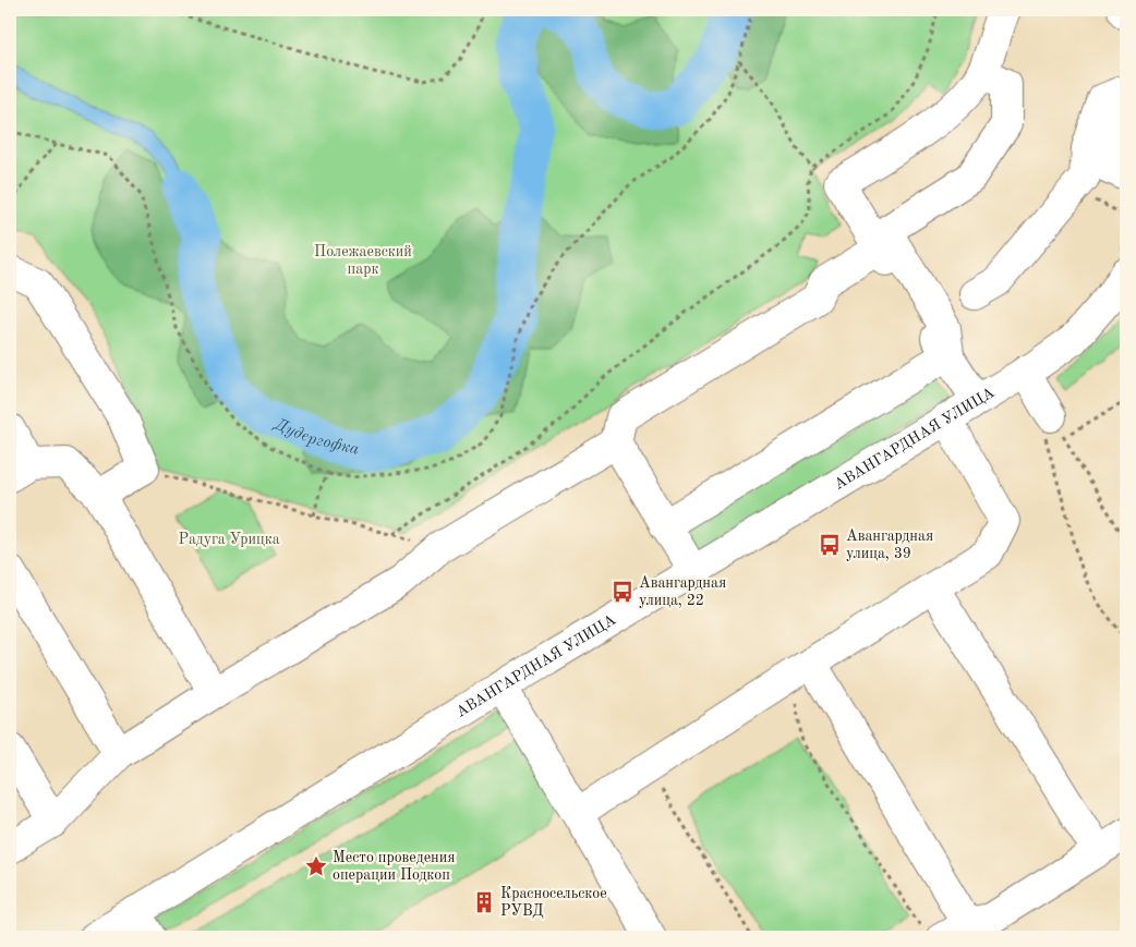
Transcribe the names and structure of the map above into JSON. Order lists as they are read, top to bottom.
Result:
{
  "streets": {
    "street": ["АВАНГАРДНАЯ УЛИЦА"]
  },
  "water": ["Дудергофка"],
  "parks": ["Полежаевский парк", "Радуга Урицка"],
  "places": {
    "bus stop": ["Авангардная улица, 39", "Авангардная улица, 22"],
    "place": ["Место проведения операции Подкоп"],
    "building": ["Красносельское РУВД"]
  }
}
